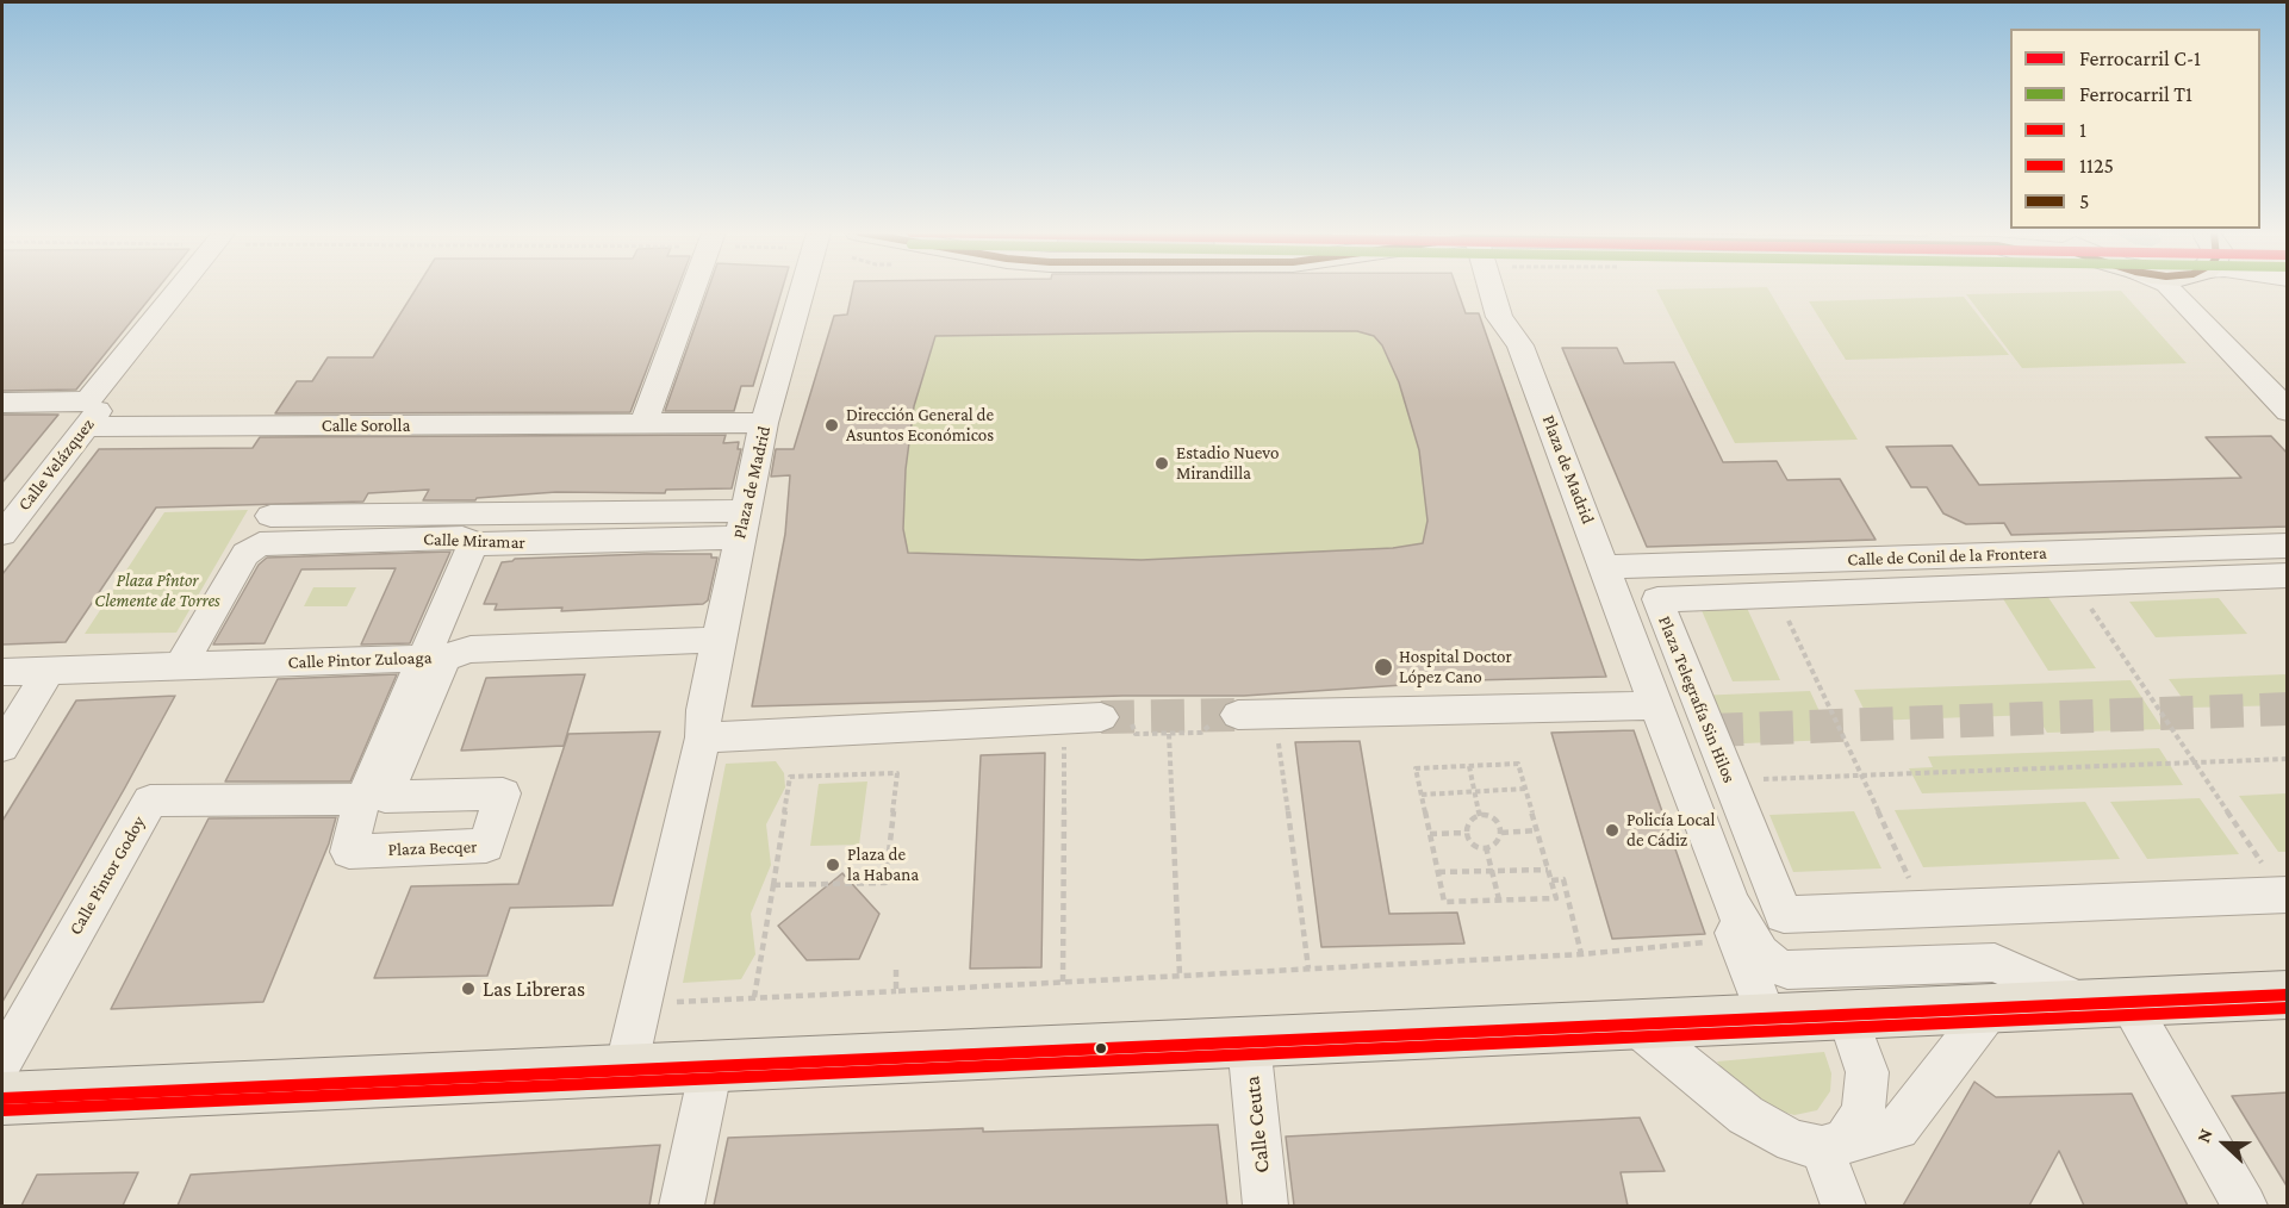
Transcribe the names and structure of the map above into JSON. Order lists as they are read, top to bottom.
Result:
{
  "streets": {
    "street": [
      "Calle Sorolla",
      "Calle Velázquez",
      "Plaza de Madrid",
      "Calle Miramar",
      "Calle de Conil de la Frontera",
      "Calle Pintor Zuloaga",
      "Plaza Telegrafía Sin Hilos",
      "Plaza Becqer",
      "Calle Pintor Godoy",
      "Calle Ceuta"
    ]
  },
  "crossings": [
    ["Calle Sorolla", "Calle Velázquez"],
    ["Calle Sorolla", "Plaza de Madrid"],
    ["Plaza de Madrid", "Calle Miramar"],
    ["Plaza de Madrid", "Calle de Conil de la Frontera"],
    ["Plaza de Madrid", "Calle Pintor Zuloaga"],
    ["Calle Miramar", "Calle Pintor Zuloaga"],
    ["Calle Pintor Zuloaga", "Plaza Becqer"],
    ["Plaza Becqer", "Calle Pintor Godoy"]
  ],
  "parks": ["Plaza Pîntor Clemente de Torres"],
  "places": [
    "Dirección General de Asuntos Económicos",
    "Estadio Nuevo Mirandilla",
    "Hospital Doctor López Cano",
    "Policía Local de Cádiz",
    "Plaza de la Habana",
    "Las Libreras"
  ],
  "lines": ["transit line 1", "transit line 1125"],
  "legend": [
    "Ferrocarril C-1",
    "Ferrocarril T1",
    "1",
    "1125",
    "5"
  ],
  "north": "left"
}
